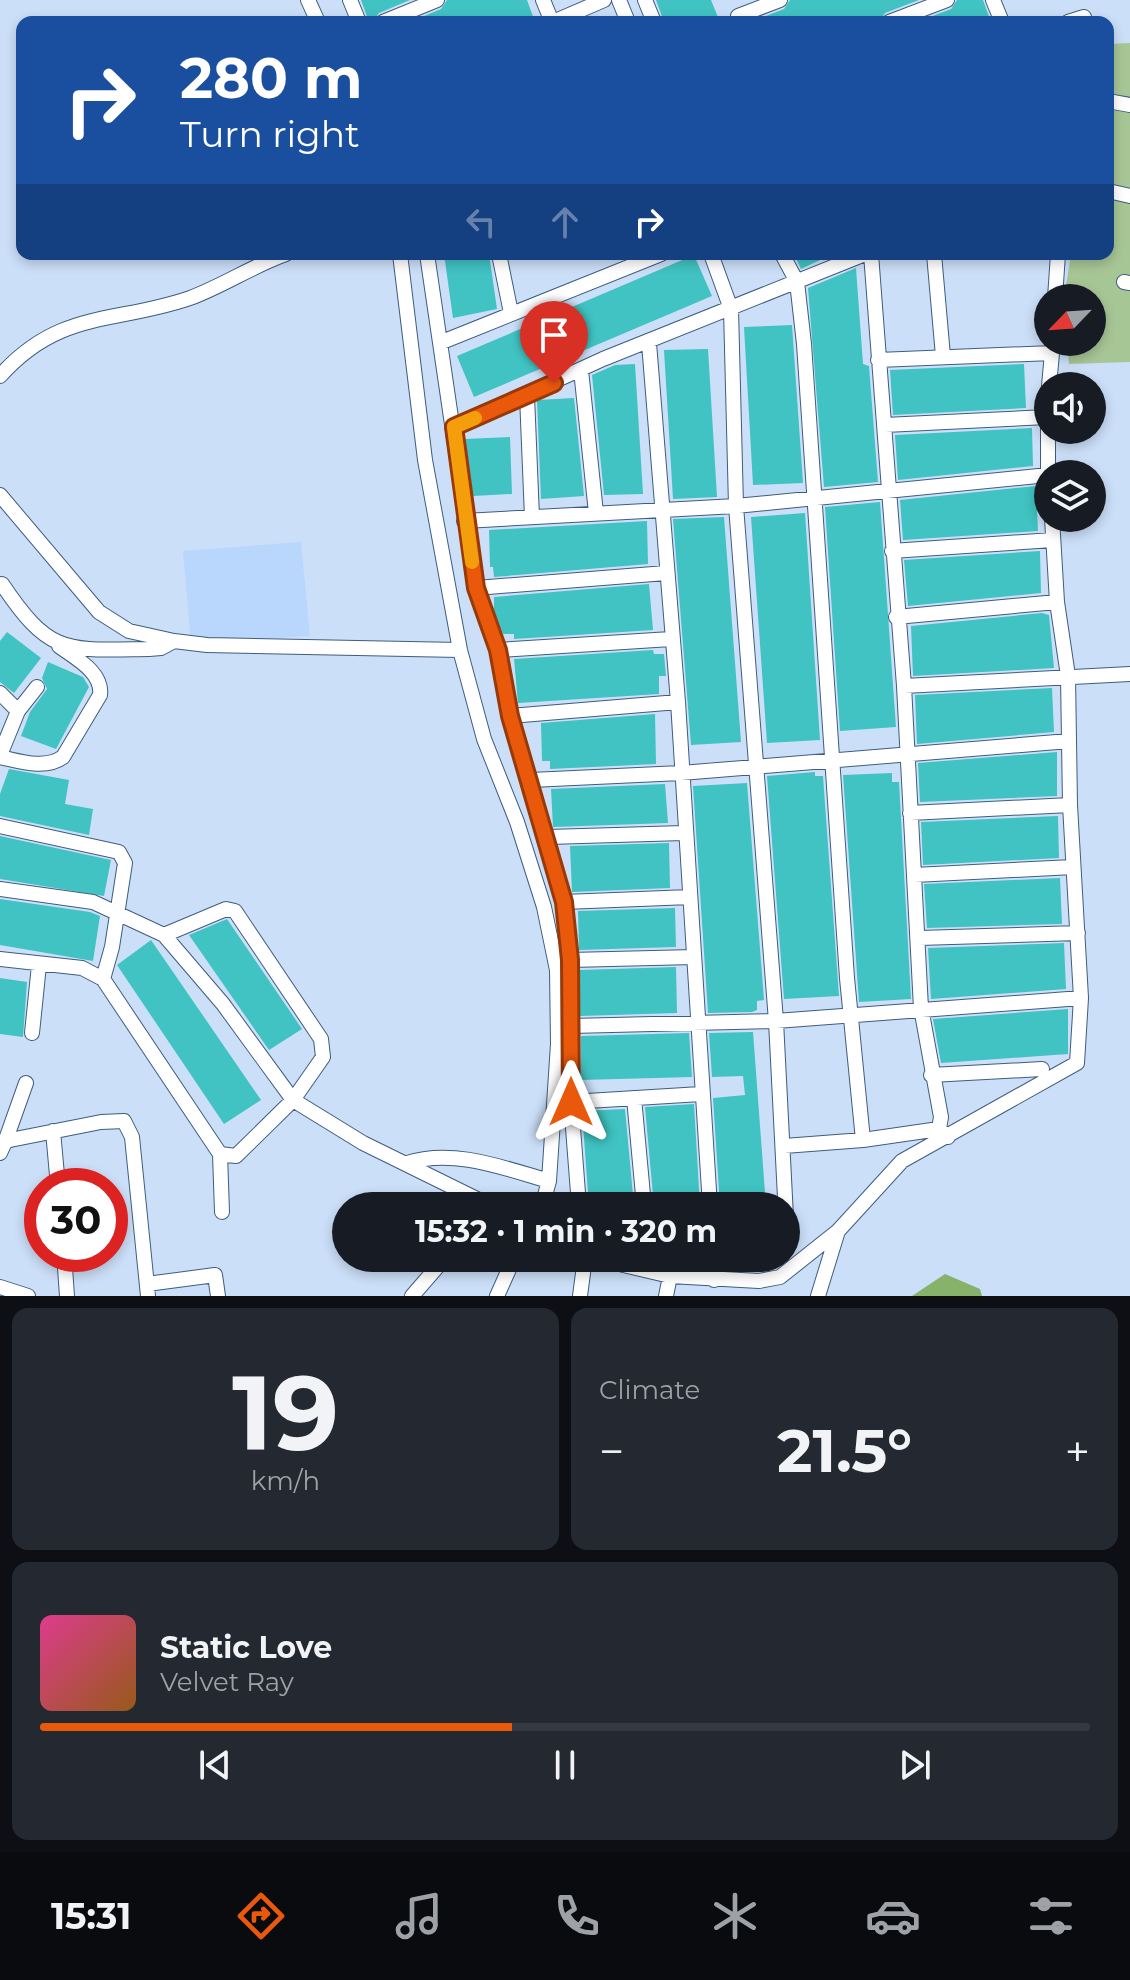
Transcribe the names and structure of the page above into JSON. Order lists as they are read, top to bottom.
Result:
{
  "north": "bottom left",
  "page": {
    "turn": ["280 m", "Turn right"],
    "limit": "30",
    "trip": "15:32 · 1 min · 320 m",
    "tile": [
      ["19", "km/h"],
      "Climate"
    ],
    "heat": ["−", "21.5°", "+"],
    "song": ["Static Love", "Velvet Ray"],
    "tabs": "15:31"
  }
}
